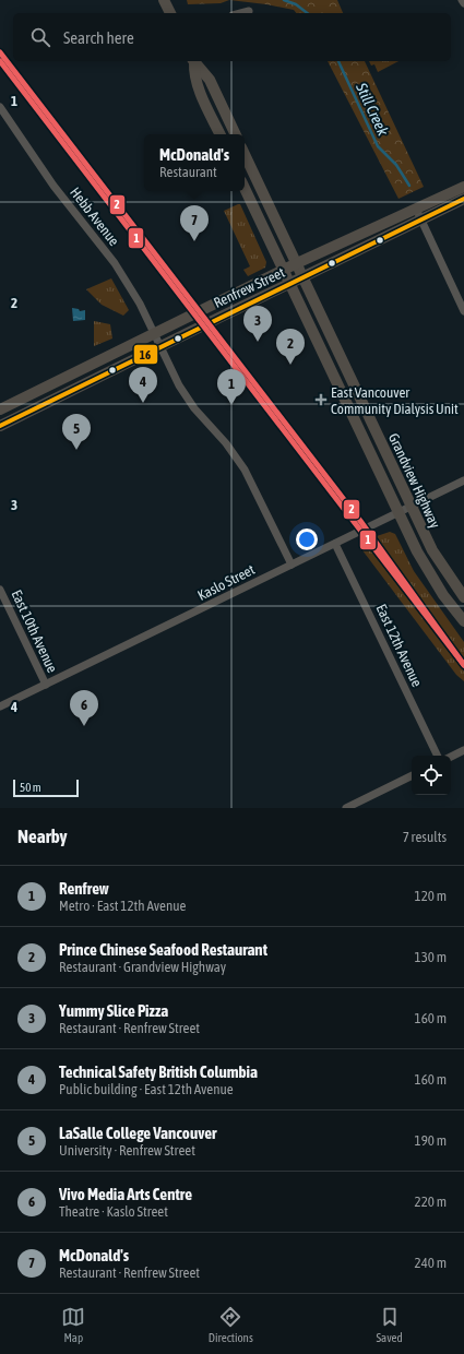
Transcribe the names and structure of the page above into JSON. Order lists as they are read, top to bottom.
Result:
{
  "streets": {
    "main road": ["Renfrew Street", "Grandview Highway"],
    "street": [
      "Hebb Avenue",
      "Kaslo Street",
      "East 10th Avenue",
      "East 12th Avenue"
    ]
  },
  "crossings": [
    ["Hebb Avenue", "Renfrew Street"],
    ["Renfrew Street", "Grandview Highway"],
    ["Grandview Highway", "Kaslo Street"],
    ["Kaslo Street", "East 10th Avenue"],
    ["Kaslo Street", "East 12th Avenue"]
  ],
  "water": ["Still Creek"],
  "places": {
    "health": ["East Vancouver Community Dialysis Unit"]
  },
  "lines": ["transit line 2", "transit line 1", "transit line 16"],
  "scale_bar": "50 m",
  "page": {
    "search": "Search here",
    "popup": ["McDonald's", "Restaurant"],
    "pins": [
      "7",
      "3",
      "2",
      "4",
      "1",
      "5",
      "6"
    ],
    "scale": "50 m",
    "heading": ["Nearby", "7 results"],
    "list": [
      {
        "mark": "1",
        "name": "Renfrew",
        "note": "Metro · East 12th Avenue",
        "value": "120 m"
      },
      {
        "mark": "2",
        "name": "Prince Chinese Seafood Restaurant",
        "note": "Restaurant · Grandview Highway",
        "value": "130 m"
      },
      {
        "mark": "3",
        "name": "Yummy Slice Pizza",
        "note": "Restaurant · Renfrew Street",
        "value": "160 m"
      },
      {
        "mark": "4",
        "name": "Technical Safety British Columbia",
        "note": "Public building · East 12th Avenue",
        "value": "160 m"
      },
      {
        "mark": "5",
        "name": "LaSalle College Vancouver",
        "note": "University · Renfrew Street",
        "value": "190 m"
      },
      {
        "mark": "6",
        "name": "Vivo Media Arts Centre",
        "note": "Theatre · Kaslo Street",
        "value": "220 m"
      },
      {
        "mark": "7",
        "name": "McDonald's",
        "note": "Restaurant · Renfrew Street",
        "value": "240 m"
      }
    ],
    "nav": ["Map", "Directions", "Saved"]
  },
  "grid": {
    "rows": [
      "1",
      "2",
      "3",
      "4"
    ]
  }
}
